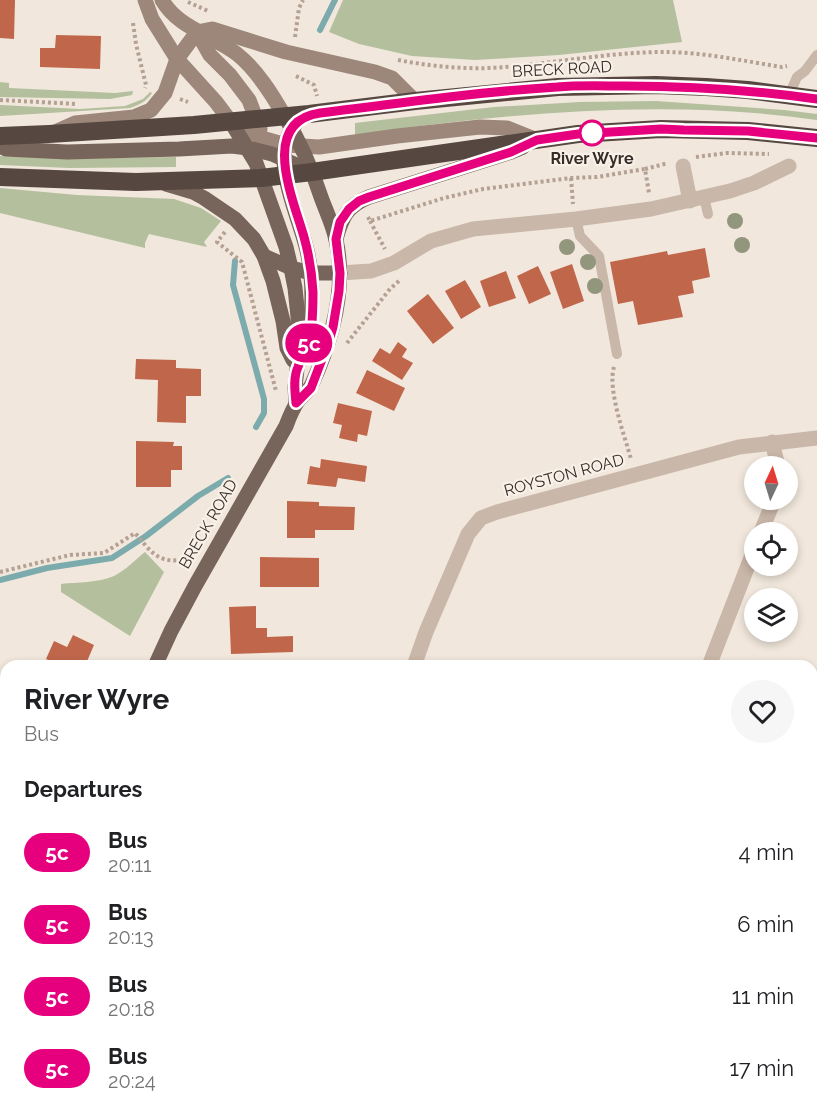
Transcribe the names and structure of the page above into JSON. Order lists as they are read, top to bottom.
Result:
{
  "streets": {
    "highway": ["BRECK ROAD"],
    "street": ["ROYSTON ROAD"]
  },
  "places": ["River Wyre"],
  "lines": ["bus line 5c"],
  "north": "top",
  "page": {
    "on_map": "5c",
    "heading": [
      ["River Wyre", "Bus"],
      "Departures"
    ],
    "list": [
      {
        "mark": "5c",
        "name": "Bus",
        "note": "20:11",
        "value": "4 min"
      },
      {
        "mark": "5c",
        "name": "Bus",
        "note": "20:13",
        "value": "6 min"
      },
      {
        "mark": "5c",
        "name": "Bus",
        "note": "20:18",
        "value": "11 min"
      },
      {
        "mark": "5c",
        "name": "Bus",
        "note": "20:24",
        "value": "17 min"
      }
    ]
  }
}
